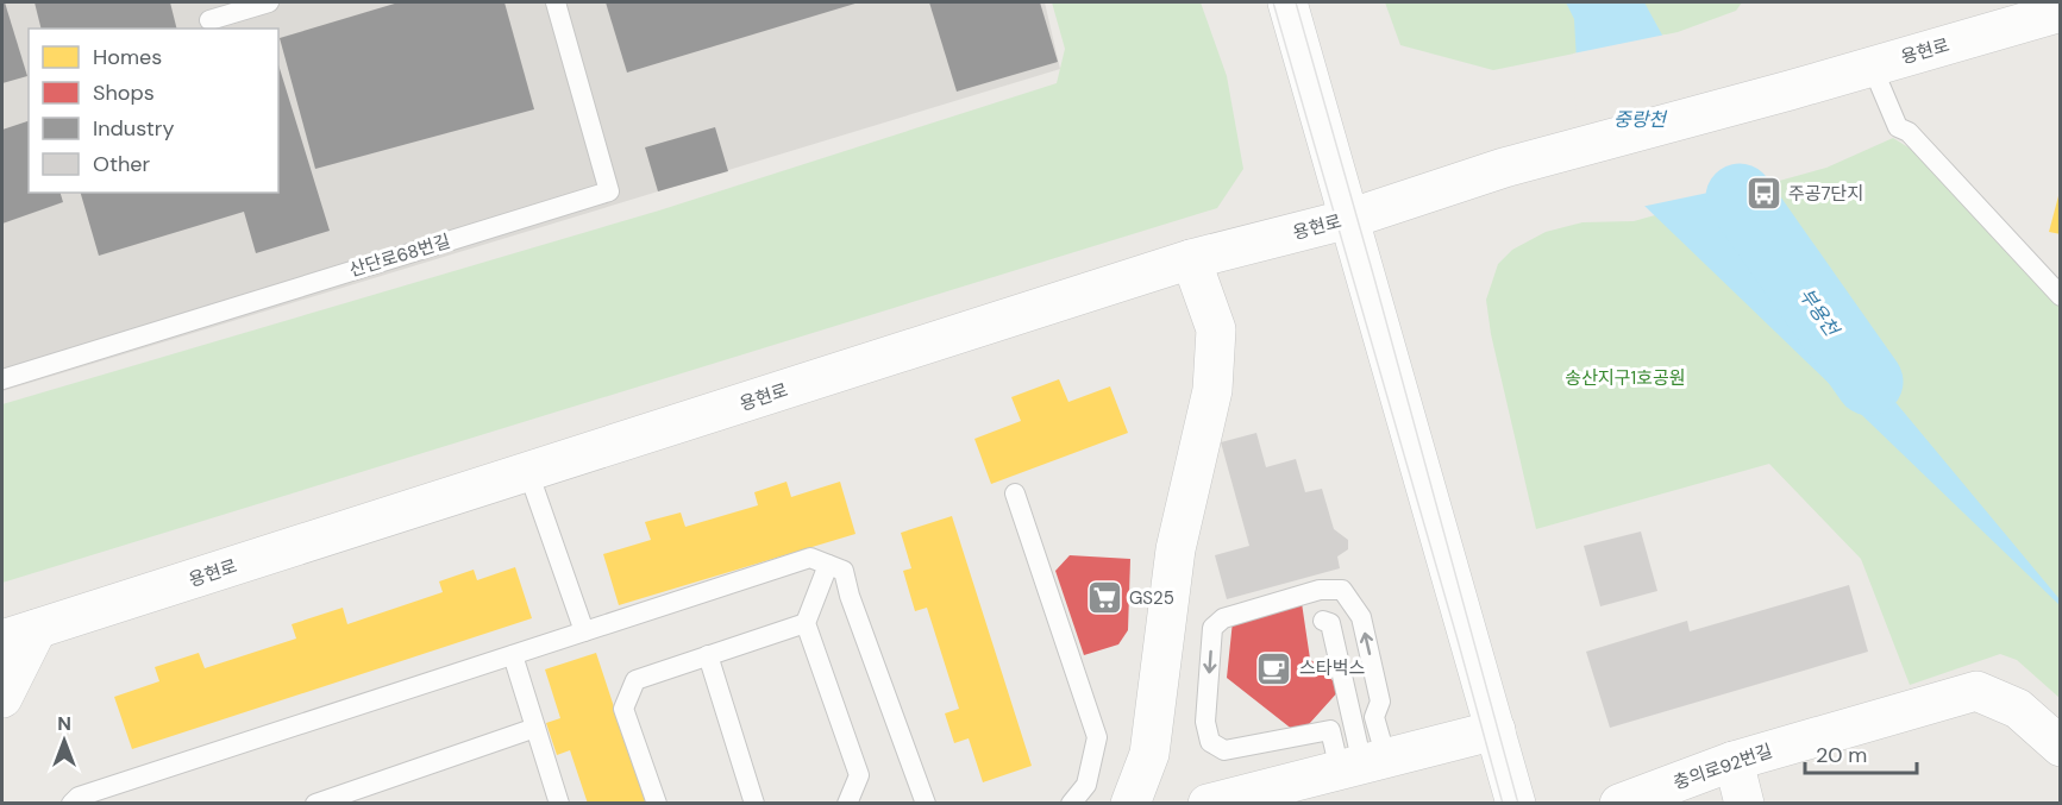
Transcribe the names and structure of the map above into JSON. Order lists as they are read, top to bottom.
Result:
{
  "streets": {
    "street": ["용현로", "충의로92번길"],
    "lane": ["산단로68번길"]
  },
  "water": ["중랑천", "부용천"],
  "parks": ["송산지구1호공원"],
  "places": {
    "bus stop": ["주공7단지"],
    "supermarket": ["GS25"],
    "cafe": ["스타벅스"]
  },
  "legend": [
    "Homes",
    "Shops",
    "Industry",
    "Other"
  ],
  "scale_bar": "20 m",
  "north": "top"
}
